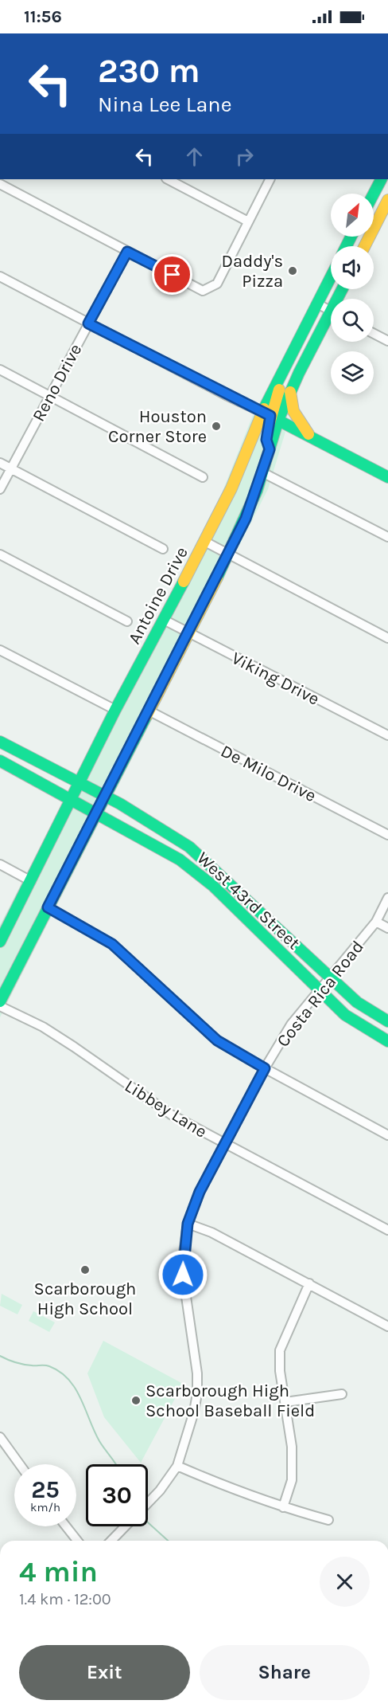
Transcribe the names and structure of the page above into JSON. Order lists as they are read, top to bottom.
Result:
{
  "streets": {
    "main road": ["Antoine Drive", "West 43rd Street"],
    "street": [
      "Reno Drive",
      "Viking Drive",
      "De Milo Drive",
      "Costa Rica Road",
      "Libbey Lane"
    ]
  },
  "crossings": [
    ["Antoine Drive", "Viking Drive"],
    ["Antoine Drive", "West 43rd Street"],
    ["West 43rd Street", "Costa Rica Road"],
    ["Costa Rica Road", "Libbey Lane"]
  ],
  "places": [
    "Daddy's Pizza",
    "Houston Corner Store",
    "Scarborough High School",
    "Scarborough High School Baseball Field"
  ],
  "north": "top right",
  "page": {
    "status": "11:56",
    "turn": ["230 m", "Nina Lee Lane"],
    "speed": "25 km/h",
    "limit": "30",
    "heading": ["4 min", "1.4 km · 12:00"],
    "buttons": ["Exit", "Share"]
  }
}
